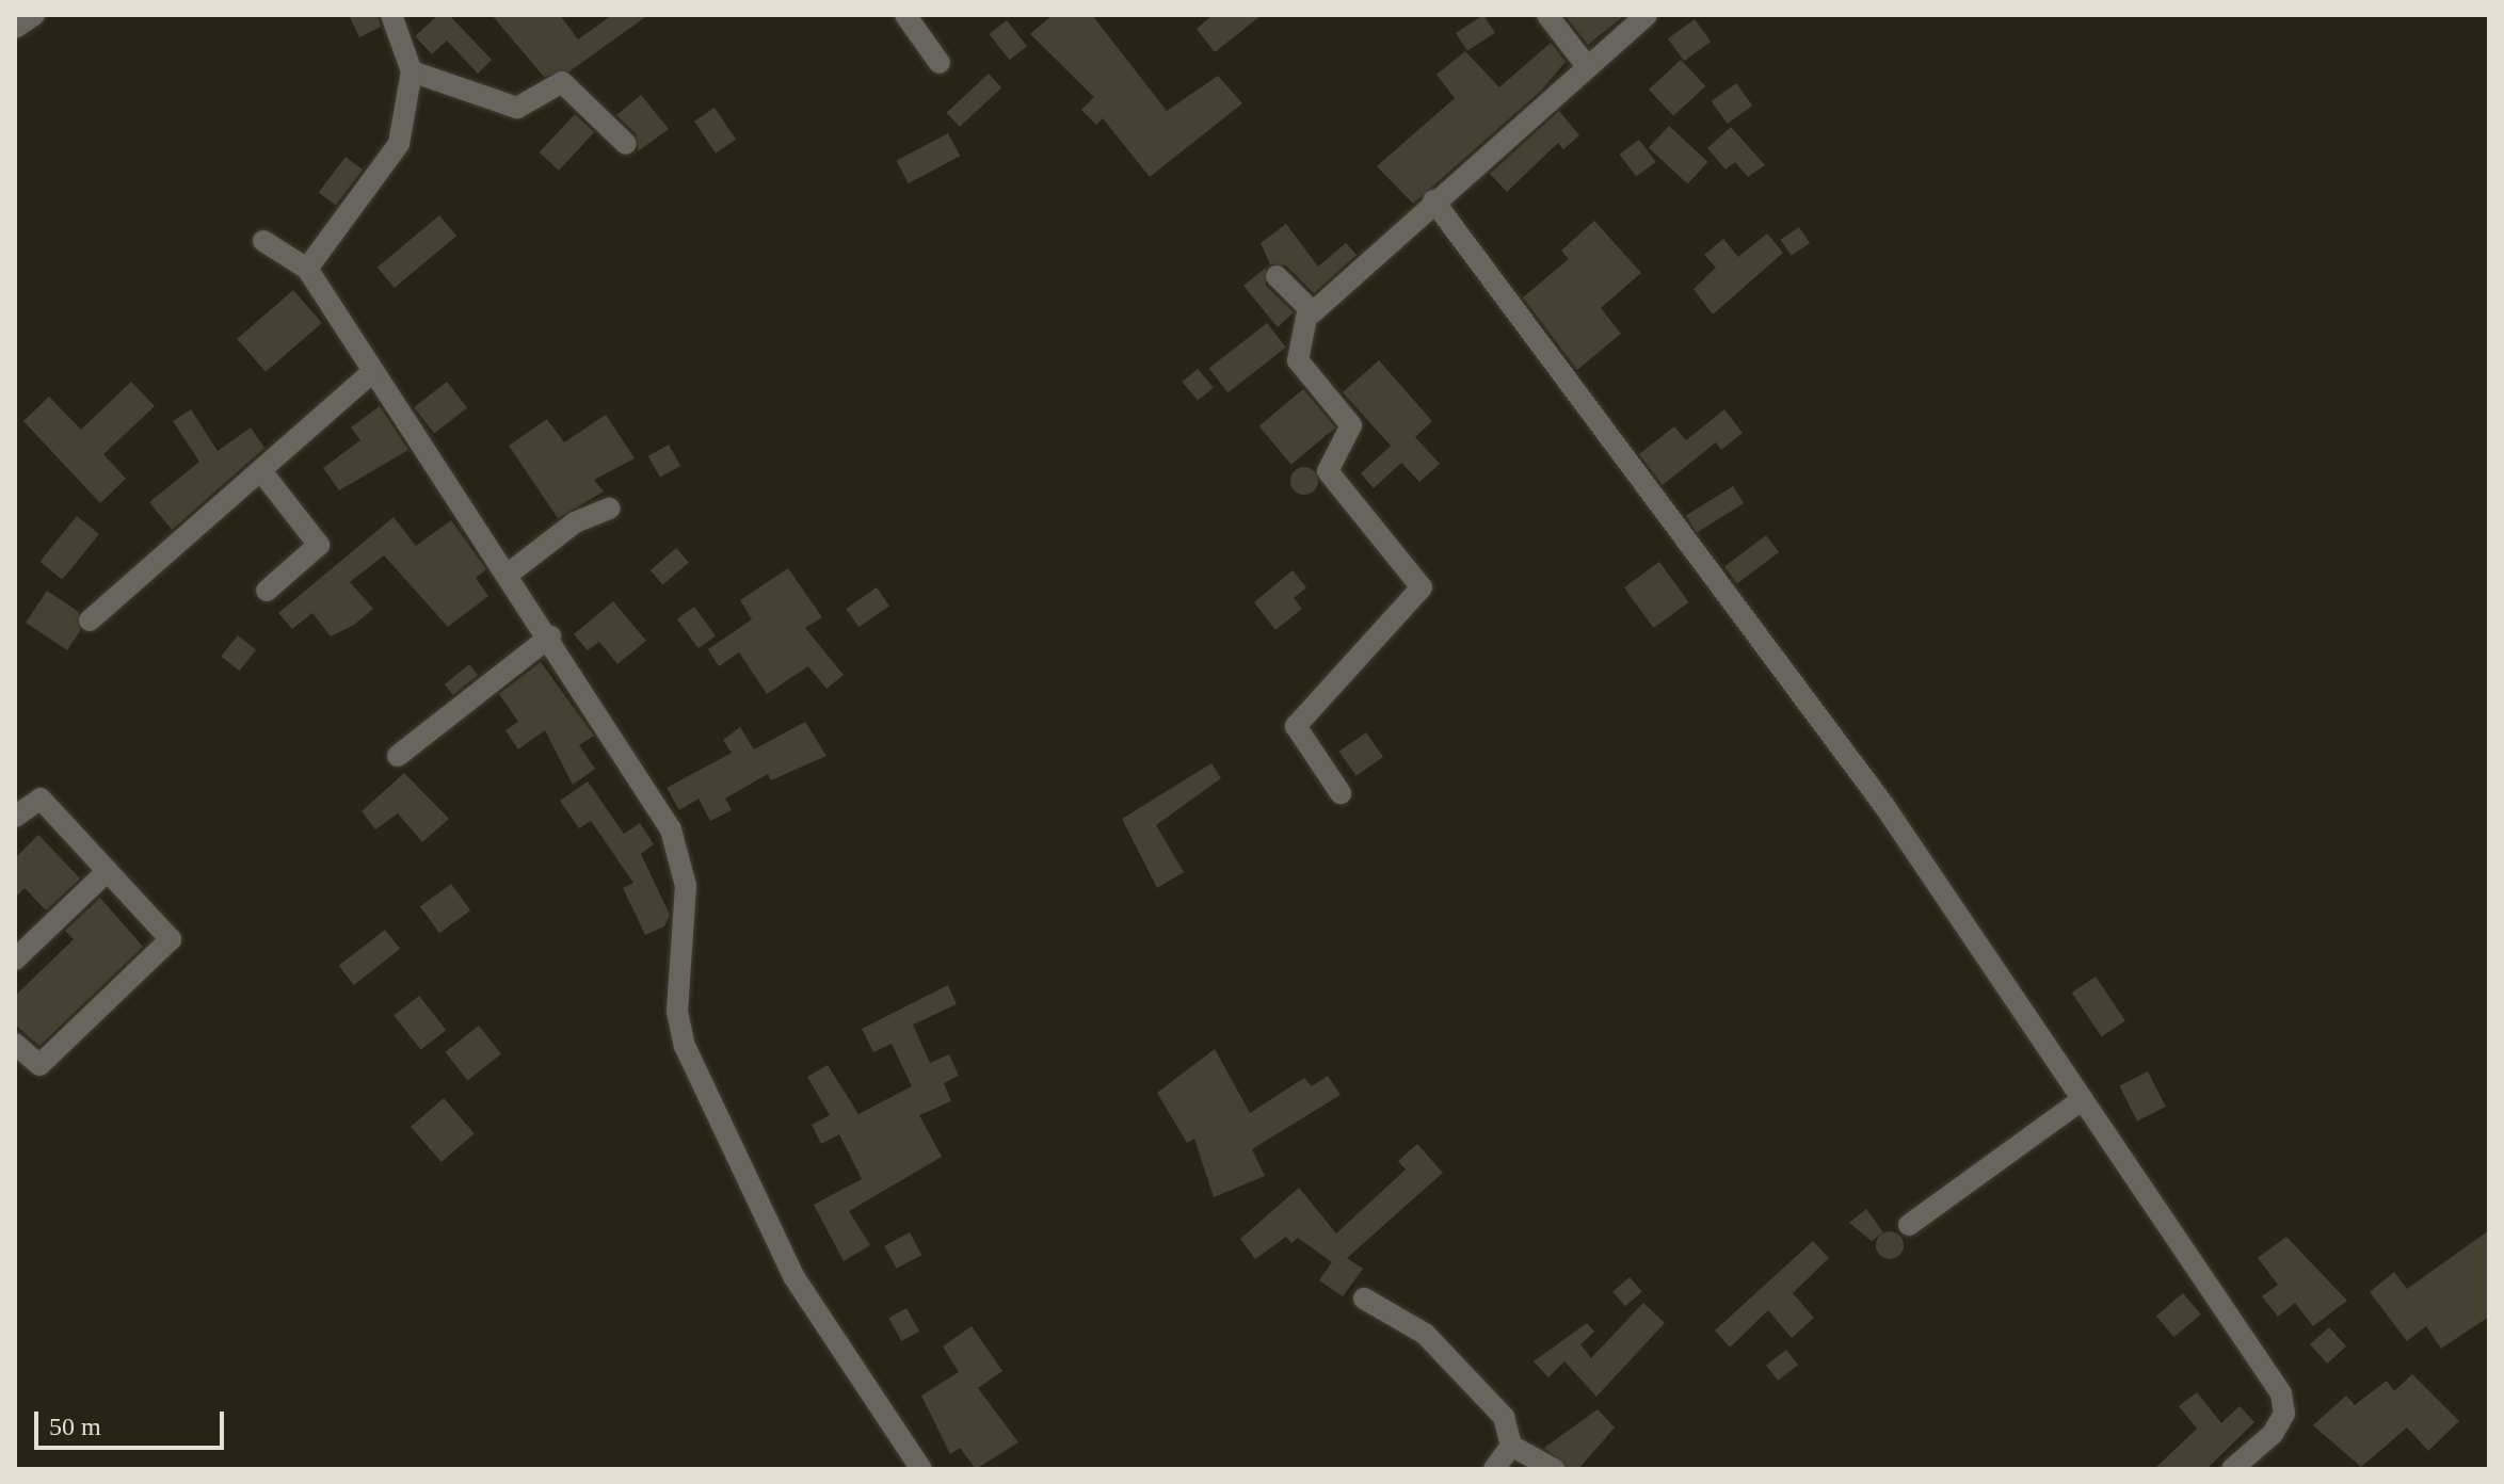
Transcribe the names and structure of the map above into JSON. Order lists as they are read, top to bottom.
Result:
{
  "scale_bar": "50 m"
}
